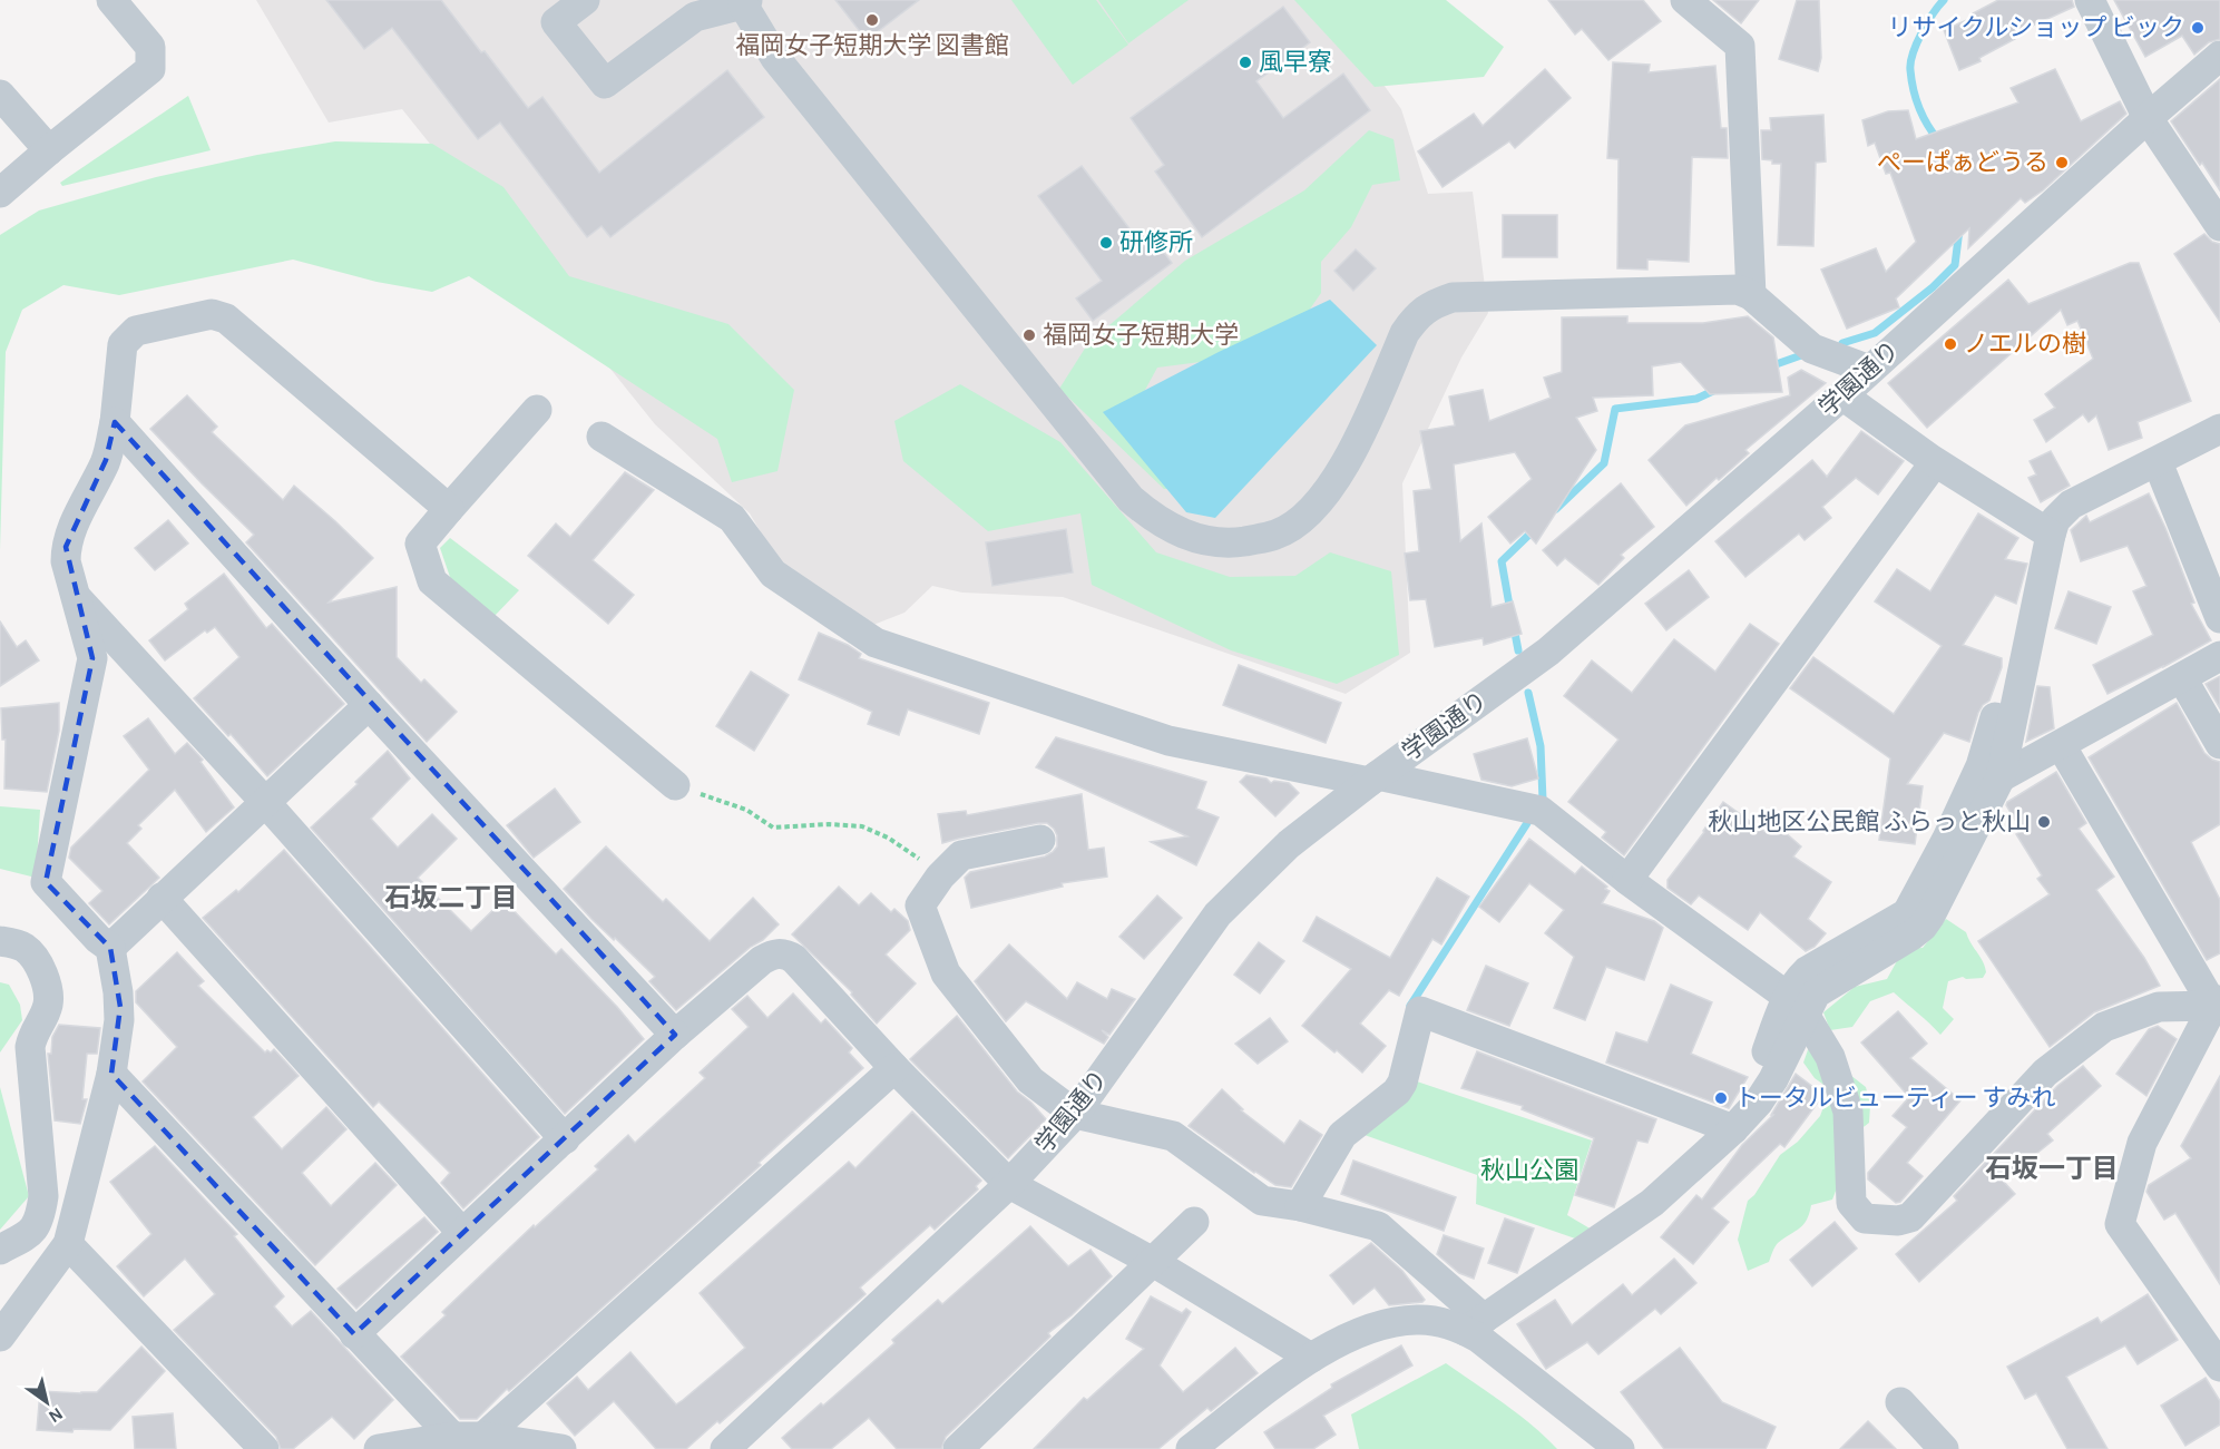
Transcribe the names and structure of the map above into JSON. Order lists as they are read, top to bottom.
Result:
{
  "streets": {
    "street": ["学園通り"]
  },
  "districts": ["石坂二丁目", "石坂一丁目"],
  "parks": ["秋山公園"],
  "places": [
    "福岡女子短期大学 図書館",
    "リサイクルショップ ビック",
    "風早寮",
    "ぺーぱぁどうる",
    "研修所",
    "福岡女子短期大学",
    "ノエルの樹",
    "秋山地区公民館 ふらっと秋山",
    "トータルビューティー すみれ"
  ],
  "north": "bottom right"
}
